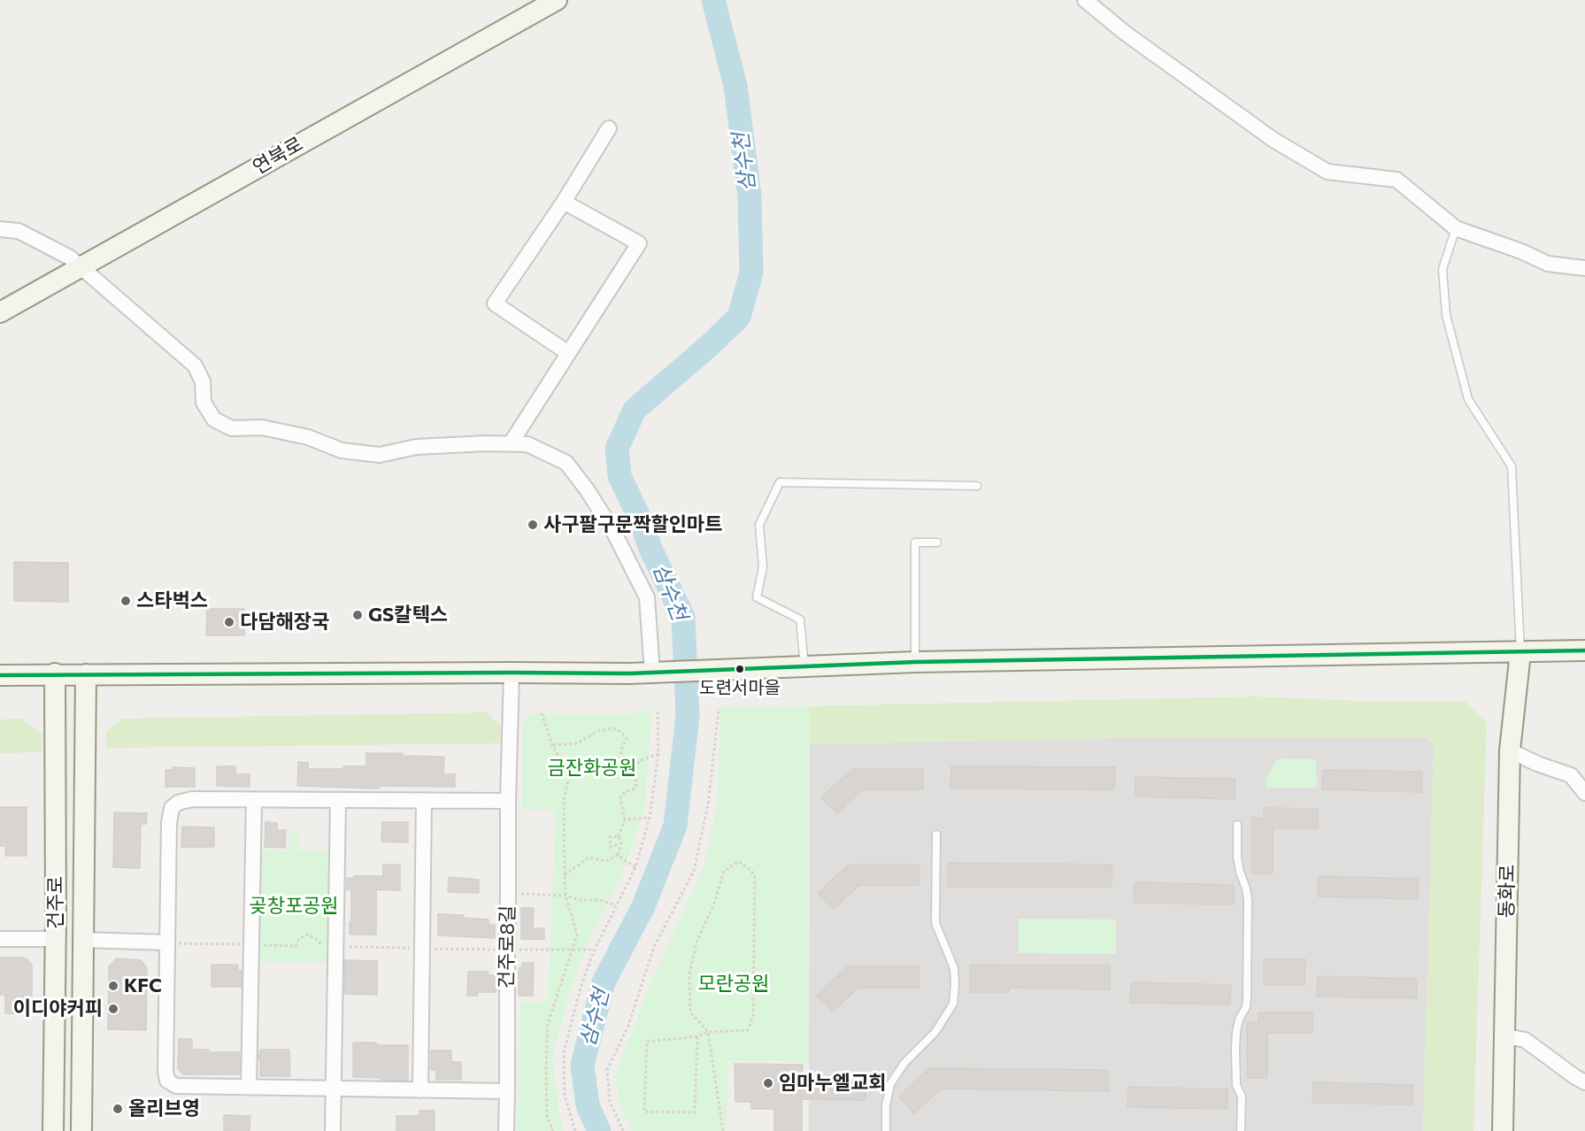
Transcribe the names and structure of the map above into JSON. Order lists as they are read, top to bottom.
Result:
{
  "streets": {
    "main road": ["연북로", "동화로", "건주로"],
    "street": ["건주로8길"]
  },
  "water": ["삼수천"],
  "parks": ["금잔화공원", "곶창포공원", "모란공원"],
  "places": [
    "사구팔구문짝할인마트",
    "스타벅스",
    "GS칼텍스",
    "다담해장국",
    "도련서마을",
    "KFC",
    "이디야커피",
    "임마누엘교회",
    "올리브영"
  ]
}
